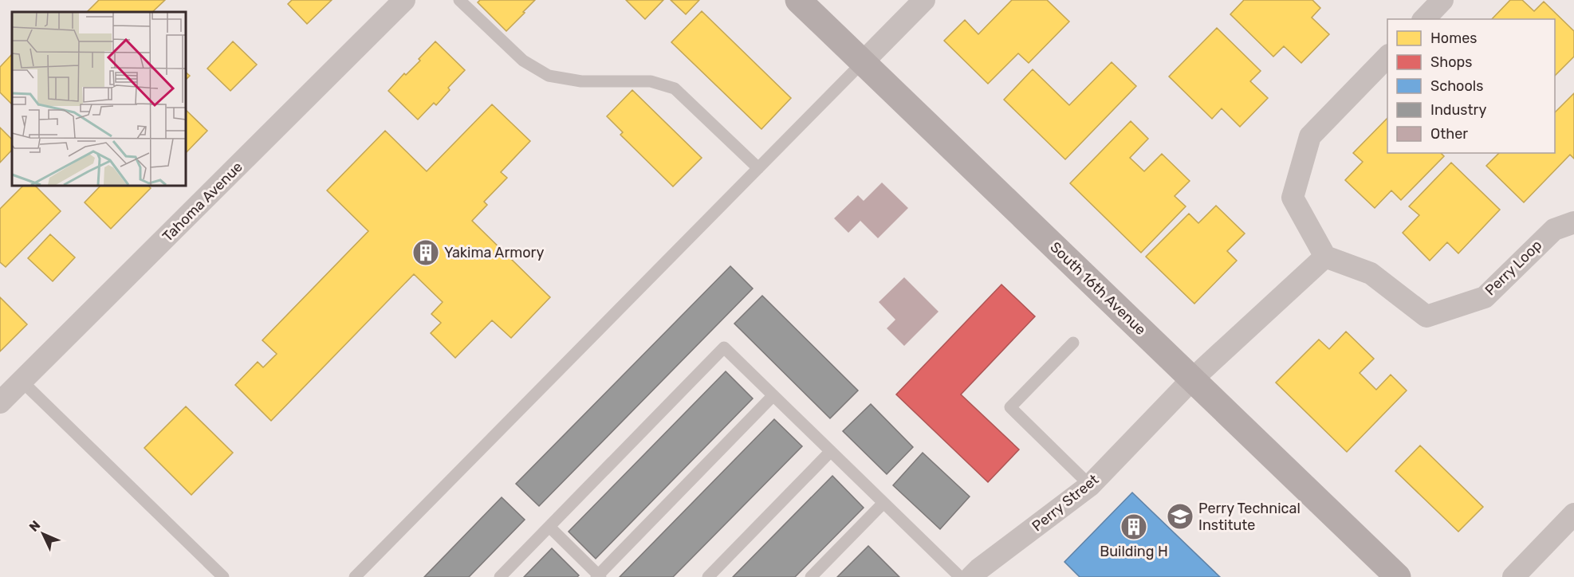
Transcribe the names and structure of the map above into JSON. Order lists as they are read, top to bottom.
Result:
{
  "streets": {
    "main road": ["South 16th Avenue"],
    "street": ["Tahoma Avenue", "Perry Loop", "Perry Street"]
  },
  "crossings": [
    ["South 16th Avenue", "Perry Street"]
  ],
  "places": {
    "building": ["Yakima Armory", "Building H"],
    "school or university": ["Perry Technical Institute"]
  },
  "legend": [
    "Homes",
    "Shops",
    "Schools",
    "Industry",
    "Other"
  ],
  "north": "top left"
}
